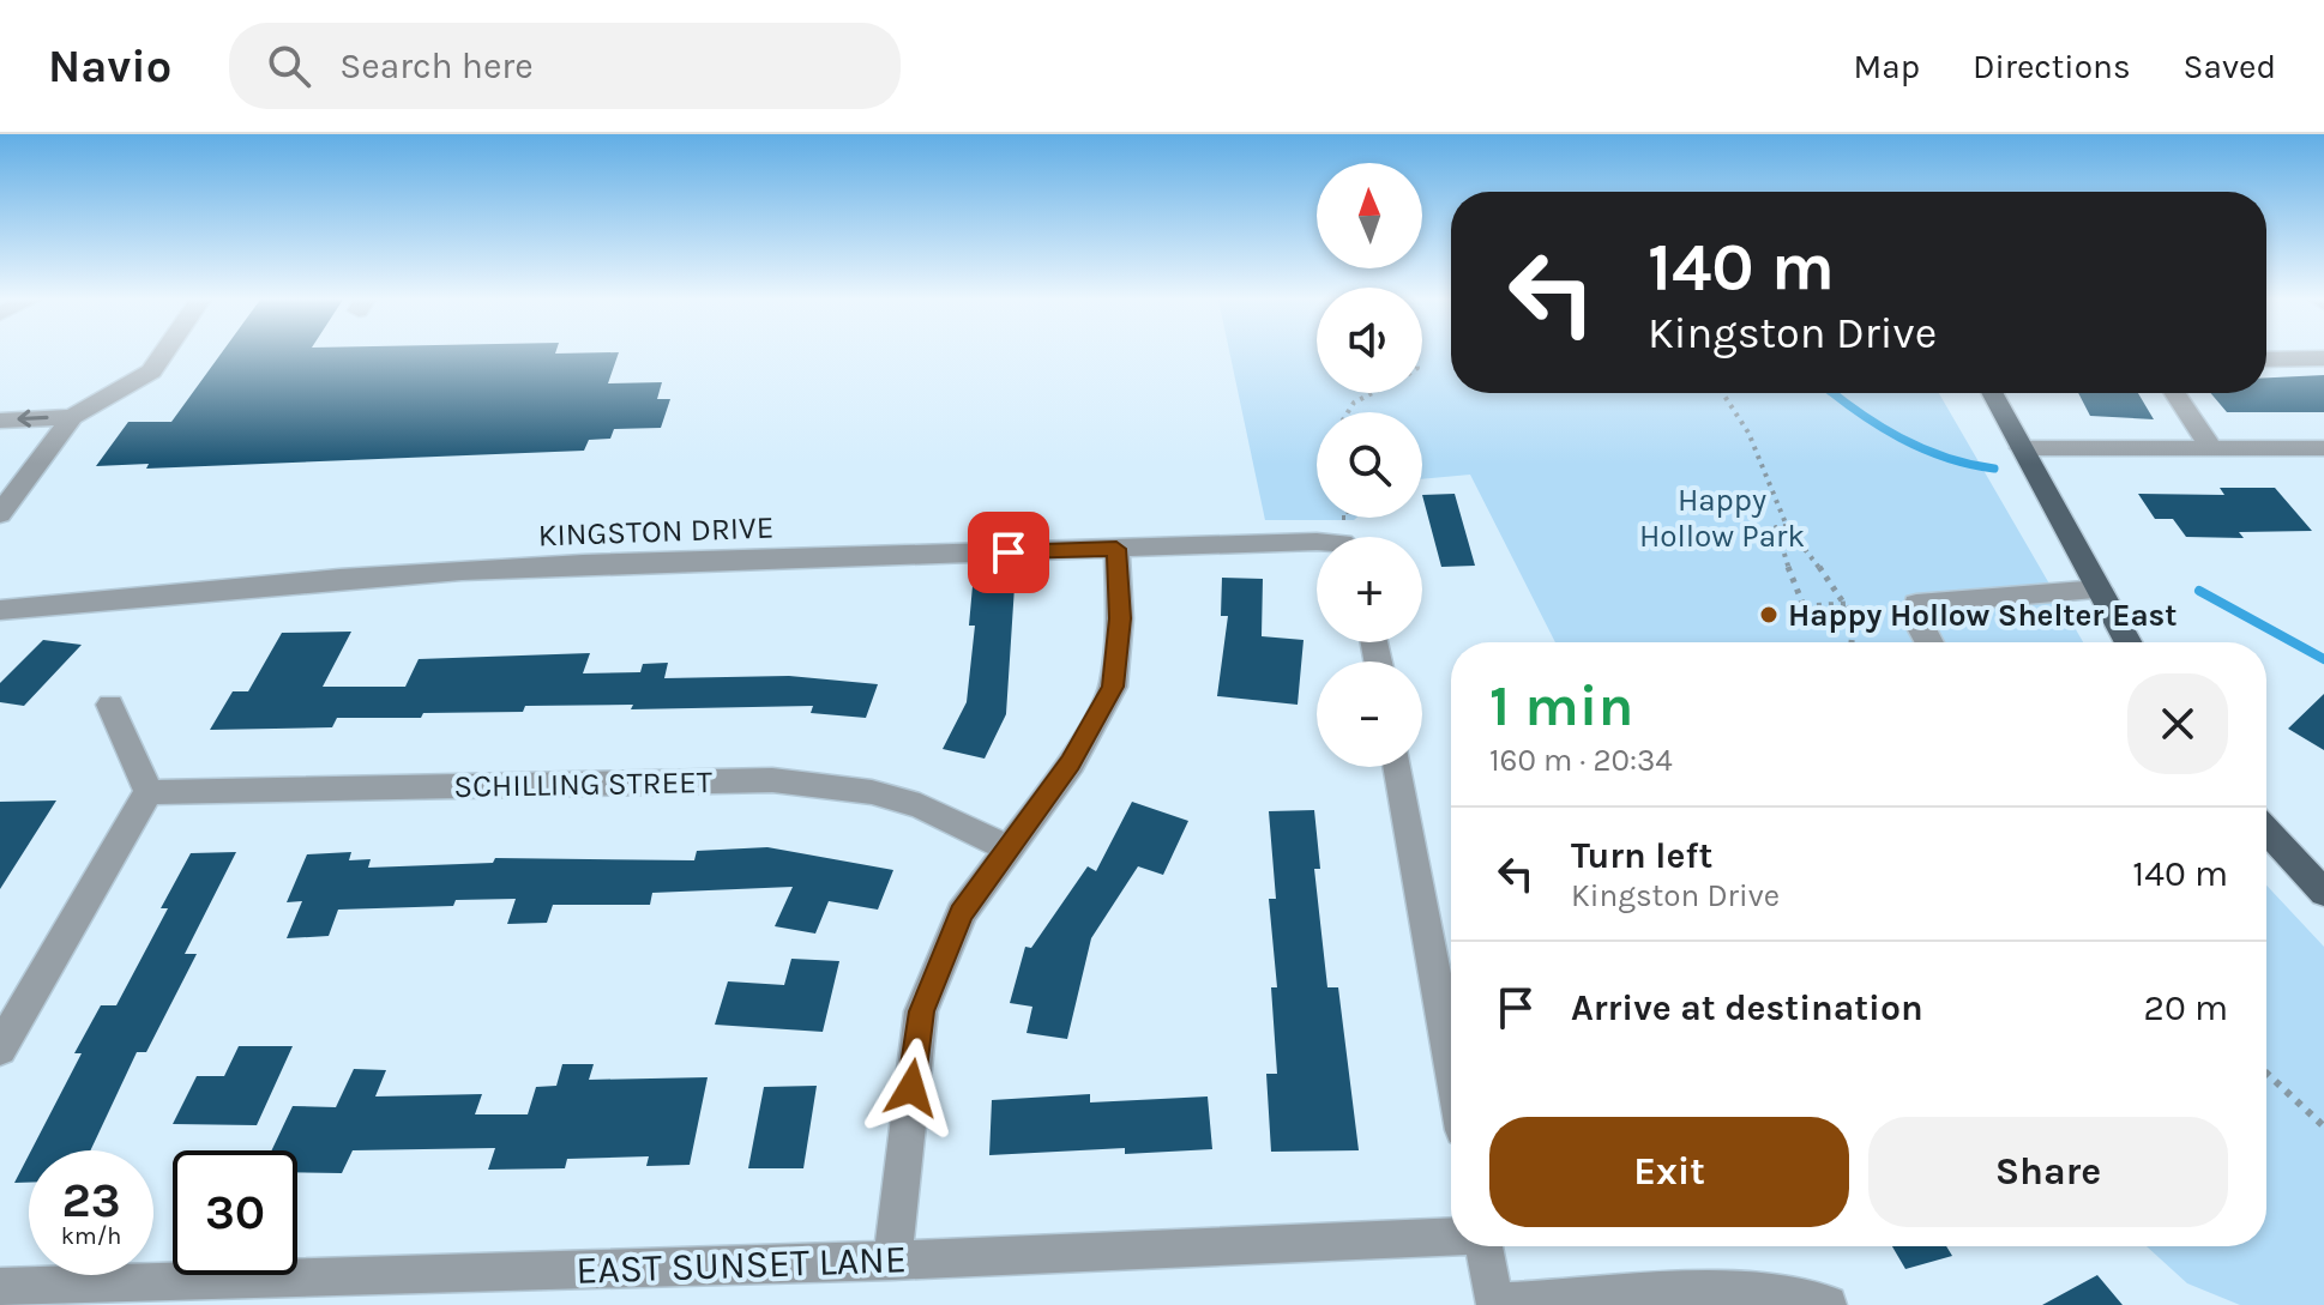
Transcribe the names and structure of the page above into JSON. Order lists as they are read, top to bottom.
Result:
{
  "streets": {
    "street": ["KINGSTON DRIVE", "SCHILLING STREET", "EAST SUNSET LANE"]
  },
  "parks": ["Happy Hollow Park"],
  "places": ["Happy Hollow Shelter East"],
  "north": "top",
  "page": {
    "header": "Navio",
    "search": "Search here",
    "nav": ["Map", "Directions", "Saved"],
    "map_buttons": ["+", "−"],
    "turn": ["140 m", "Kingston Drive"],
    "heading": ["1 min", "160 m · 20:34"],
    "list": [
      {
        "name": "Turn left",
        "note": "Kingston Drive",
        "value": "140 m"
      },
      {
        "name": "Arrive at destination",
        "value": "20 m"
      }
    ],
    "buttons": ["Exit", "Share"],
    "speed": "23 km/h",
    "limit": "30"
  }
}
